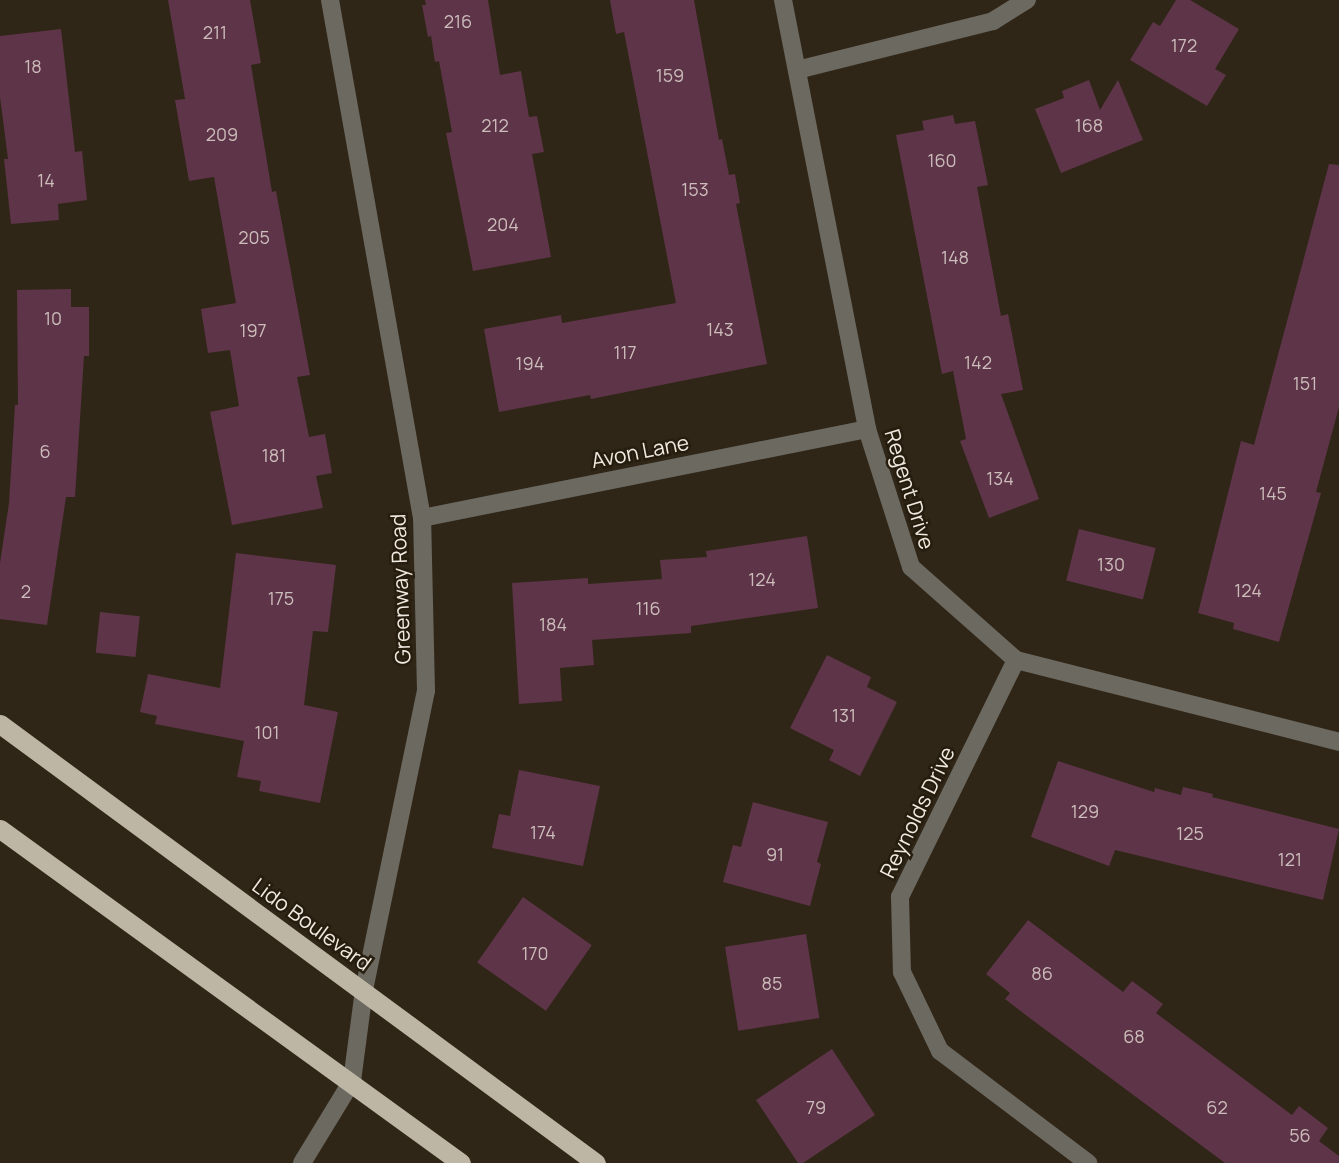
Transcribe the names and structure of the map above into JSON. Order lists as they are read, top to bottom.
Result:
{
  "streets": {
    "highway": ["Lido Boulevard"],
    "street": [
      "Avon Lane",
      "Regent Drive",
      "Greenway Road",
      "Reynolds Drive"
    ]
  },
  "crossings": [
    ["Avon Lane", "Regent Drive"],
    ["Avon Lane", "Greenway Road"],
    ["Regent Drive", "Reynolds Drive"],
    ["Greenway Road", "Lido Boulevard"]
  ],
  "house_numbers": [
    "216",
    "211",
    "172",
    "18",
    "159",
    "212",
    "168",
    "209",
    "160",
    "14",
    "153",
    "204",
    "205",
    "148",
    "10",
    "143",
    "197",
    "117",
    "142",
    "194",
    "151",
    "6",
    "181",
    "134",
    "145",
    "130",
    "124",
    "124",
    "2",
    "175",
    "116",
    "184",
    "131",
    "101",
    "129",
    "174",
    "125",
    "91",
    "121",
    "170",
    "86",
    "85",
    "68",
    "79",
    "62",
    "56"
  ]
}
